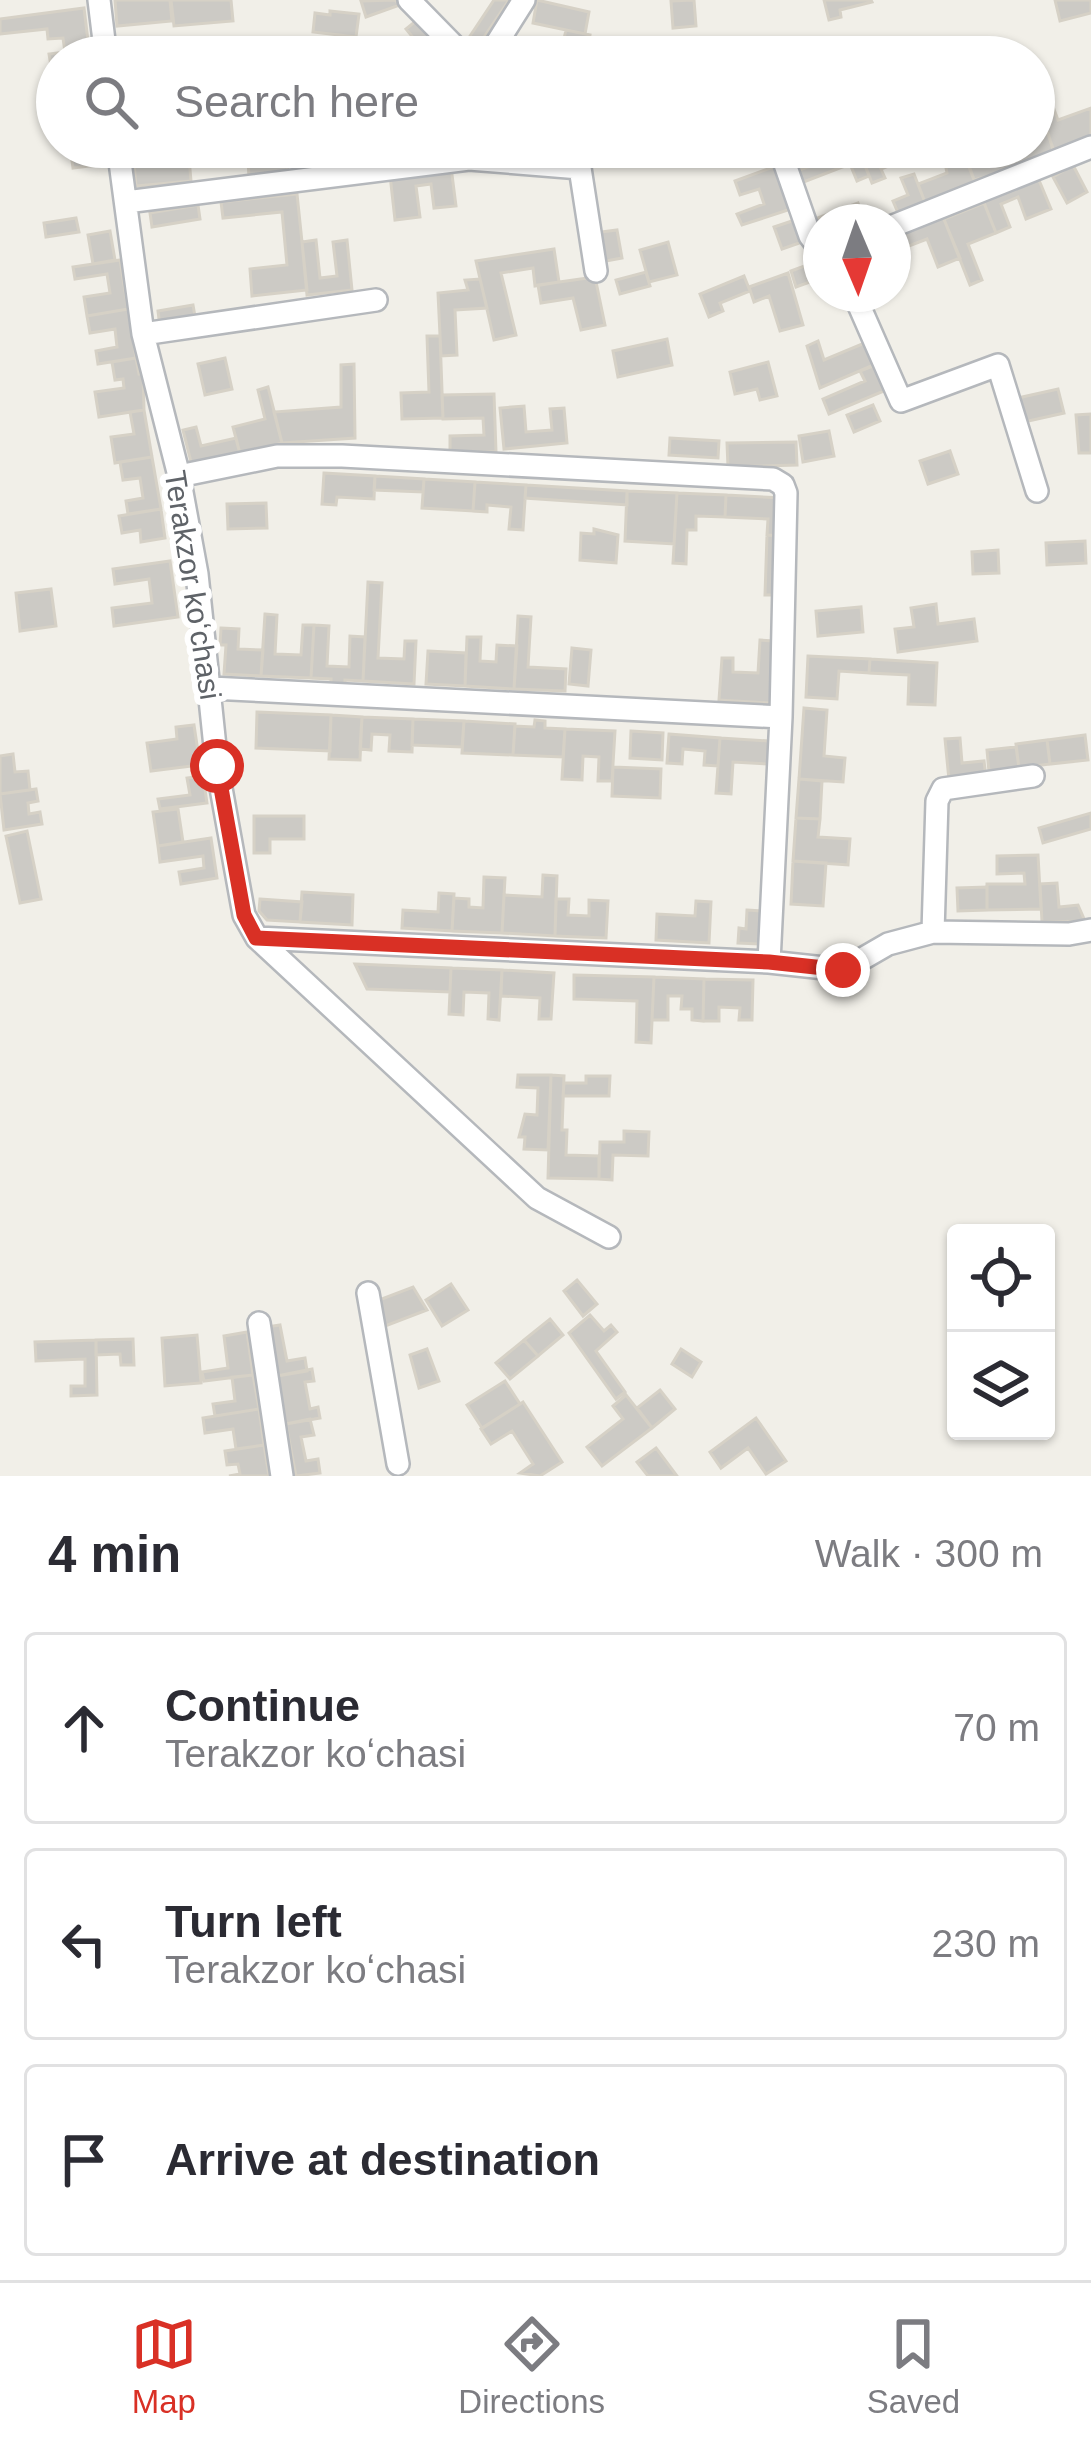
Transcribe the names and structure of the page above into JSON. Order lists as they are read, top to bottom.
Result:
{
  "streets": {
    "street": ["Terakzor koʻchasi"]
  },
  "north": "bottom",
  "page": {
    "search": "Search here",
    "heading": ["4 min", "Walk · 300 m"],
    "list": [
      ["Continue", "Terakzor koʻchasi", "70 m"],
      ["Turn left", "Terakzor koʻchasi", "230 m"],
      "Arrive at destination"
    ],
    "nav": ["Map", "Directions", "Saved"]
  }
}
